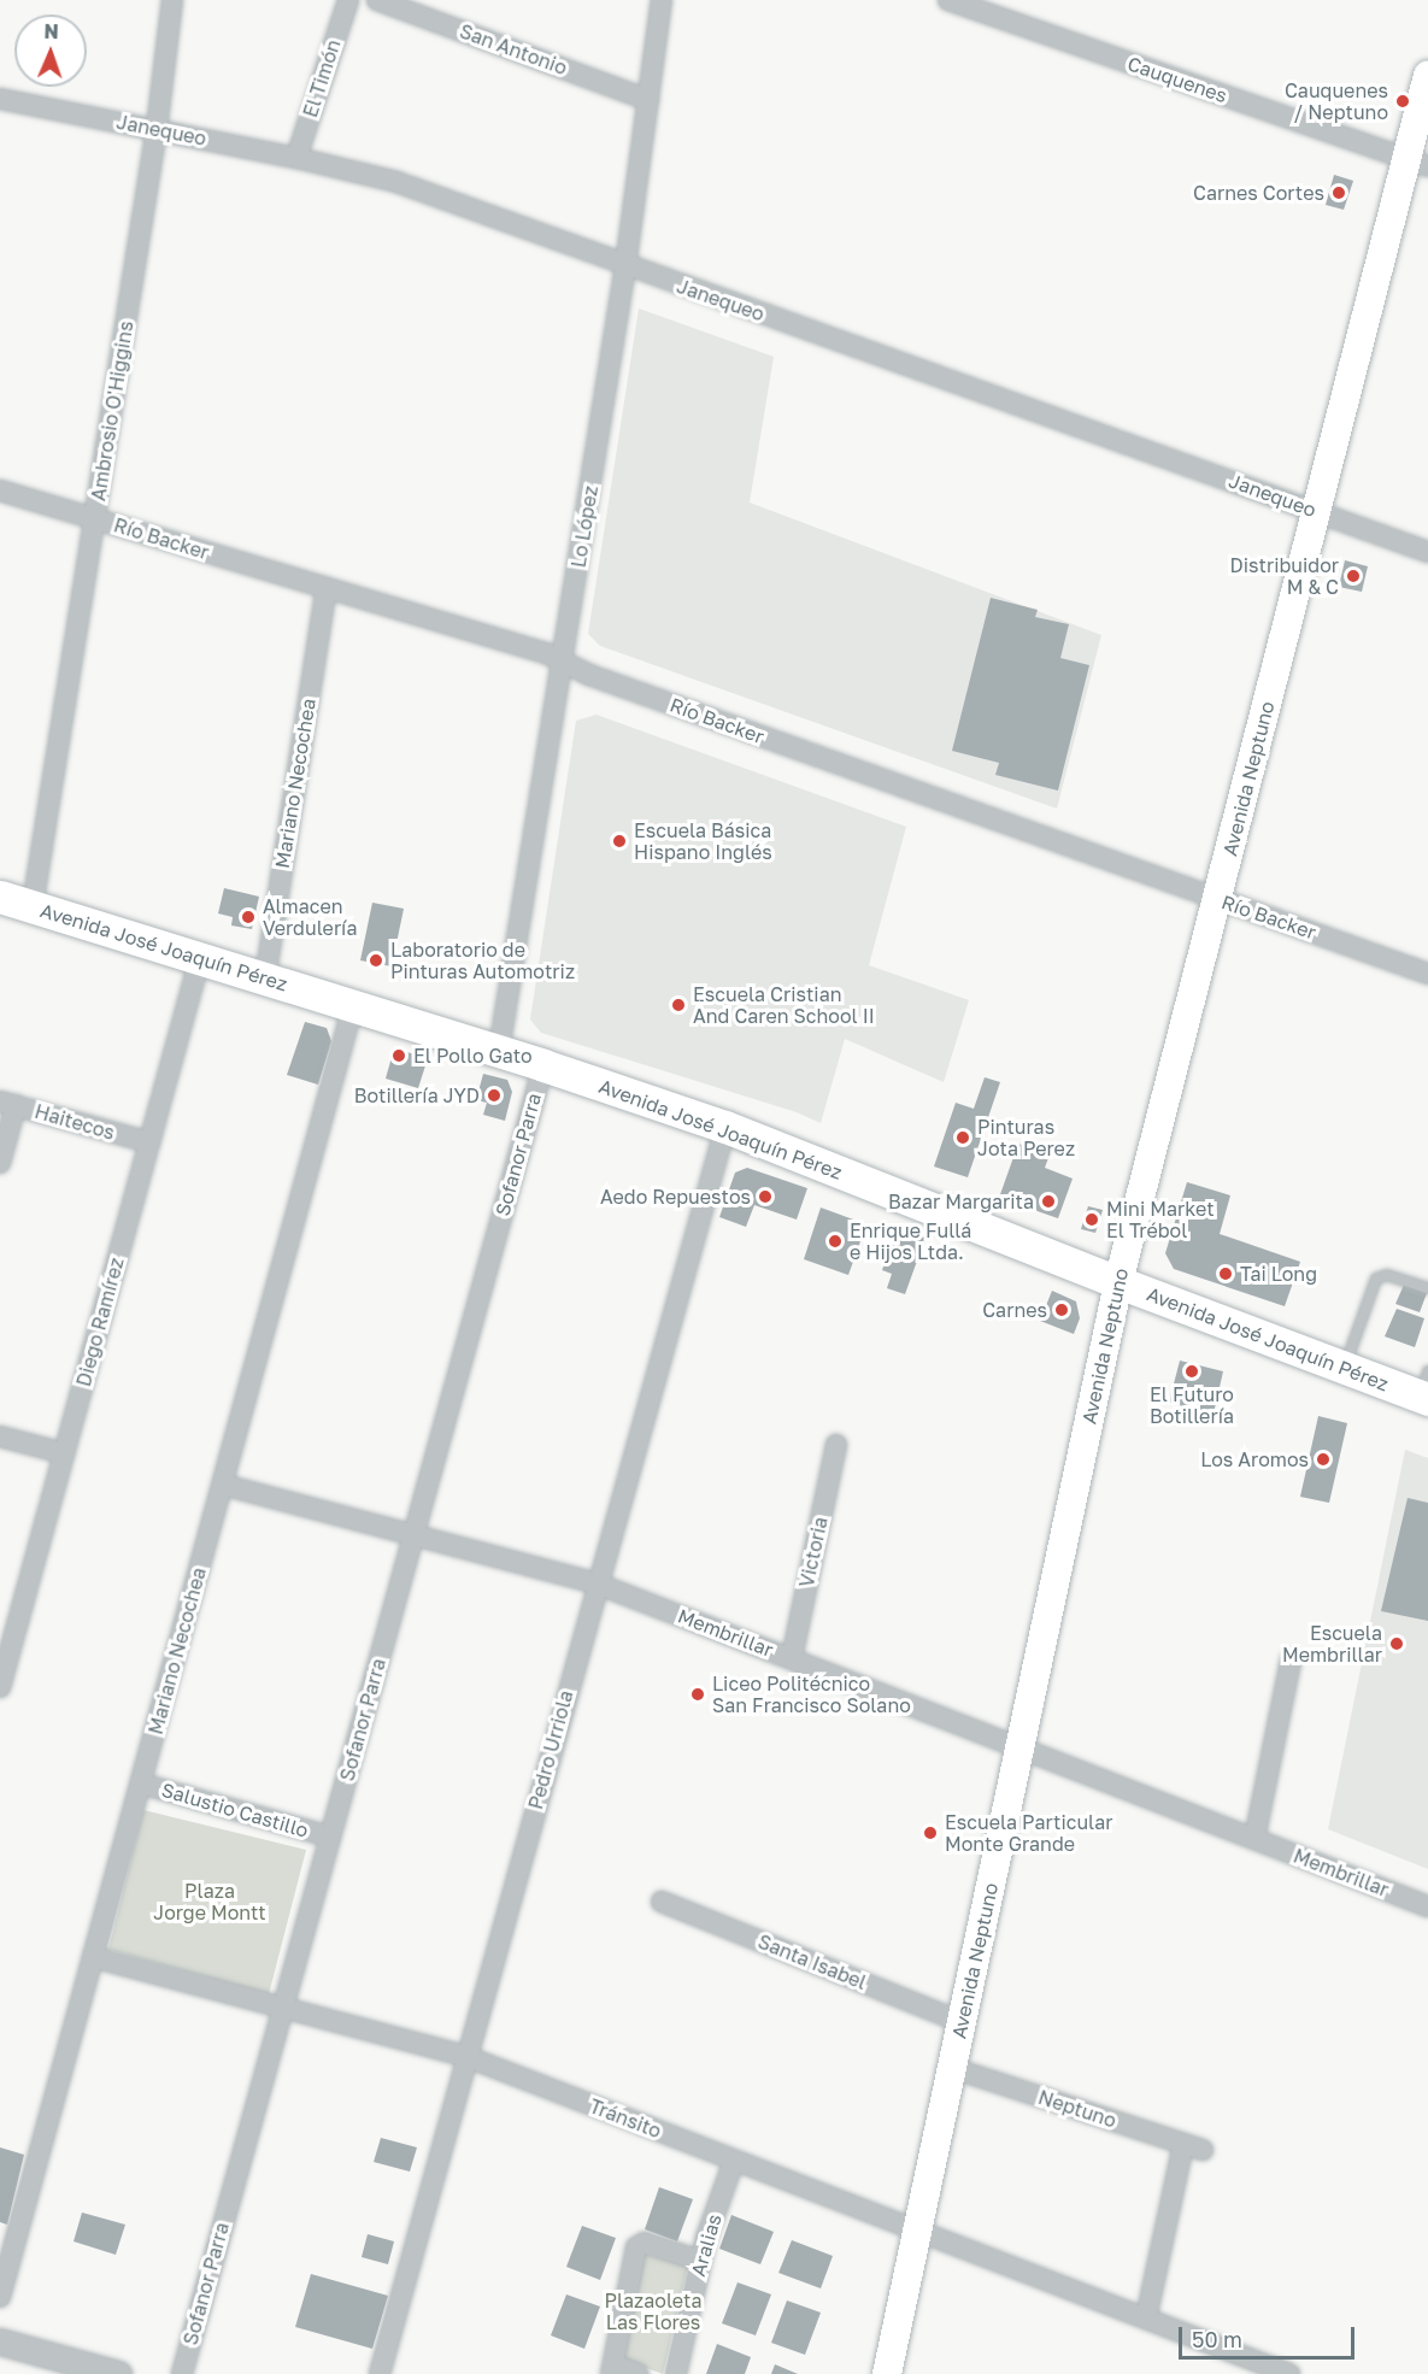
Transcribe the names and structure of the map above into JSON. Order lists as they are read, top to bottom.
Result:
{
  "streets": {
    "main road": ["Avenida Neptuno", "Avenida José Joaquín Pérez"],
    "street": [
      "San Antonio",
      "El Timón",
      "Cauquenes",
      "Janequeo",
      "Ambrosio O'Higgins",
      "Lo López",
      "Río Backer",
      "Mariano Necochea",
      "Haitecos",
      "Sofanor Parra",
      "Diego Ramírez",
      "Victoria",
      "Membrillar",
      "Pedro Urriola",
      "Salustio Castillo",
      "Santa Isabel",
      "Neptuno",
      "Tránsito",
      "Aralias"
    ]
  },
  "crossings": [
    ["San Antonio", "Lo López"],
    ["El Timón", "Janequeo"],
    ["Cauquenes", "Avenida Neptuno"],
    ["Janequeo", "Ambrosio O'Higgins"],
    ["Janequeo", "Lo López"],
    ["Janequeo", "Avenida Neptuno"],
    ["Ambrosio O'Higgins", "Río Backer"],
    ["Ambrosio O'Higgins", "Avenida José Joaquín Pérez"],
    ["Lo López", "Río Backer"],
    ["Lo López", "Avenida José Joaquín Pérez"],
    ["Río Backer", "Avenida Neptuno"],
    ["Río Backer", "Mariano Necochea"],
    ["Avenida Neptuno", "Avenida José Joaquín Pérez"],
    ["Avenida Neptuno", "Membrillar"],
    ["Avenida Neptuno", "Santa Isabel"],
    ["Avenida Neptuno", "Neptuno"],
    ["Avenida Neptuno", "Tránsito"],
    ["Mariano Necochea", "Avenida José Joaquín Pérez"],
    ["Mariano Necochea", "Membrillar"],
    ["Mariano Necochea", "Salustio Castillo"],
    ["Mariano Necochea", "Tránsito"],
    ["Avenida José Joaquín Pérez", "Sofanor Parra"],
    ["Avenida José Joaquín Pérez", "Diego Ramírez"],
    ["Avenida José Joaquín Pérez", "Pedro Urriola"],
    ["Haitecos", "Diego Ramírez"],
    ["Sofanor Parra", "Membrillar"],
    ["Sofanor Parra", "Salustio Castillo"],
    ["Sofanor Parra", "Tránsito"],
    ["Victoria", "Membrillar"],
    ["Membrillar", "Pedro Urriola"],
    ["Pedro Urriola", "Tránsito"],
    ["Neptuno", "Tránsito"],
    ["Tránsito", "Aralias"]
  ],
  "parks": ["Plaza Jorge Montt", "Plazaoleta Las Flores"],
  "places": [
    "Cauquenes / Neptuno",
    "Carnes Cortes",
    "Distribuidor M & C",
    "Escuela Básica Hispano Inglés",
    "Almacen Verdulería",
    "Laboratorio de Pinturas Automotriz",
    "Escuela Cristian And Caren School II",
    "El Pollo Gato",
    "Botillería JYD",
    "Pinturas Jota Perez",
    "Aedo Repuestos",
    "Bazar Margarita",
    "Mini Market El Trébol",
    "Enrique Fullá e Hijos Ltda.",
    "Tai Long",
    "Carnes",
    "El Futuro Botillería",
    "Los Aromos",
    "Escuela Membrillar",
    "Liceo Politécnico San Francisco Solano",
    "Escuela Particular Monte Grande"
  ],
  "scale_bar": "50 m",
  "north": "top"
}
